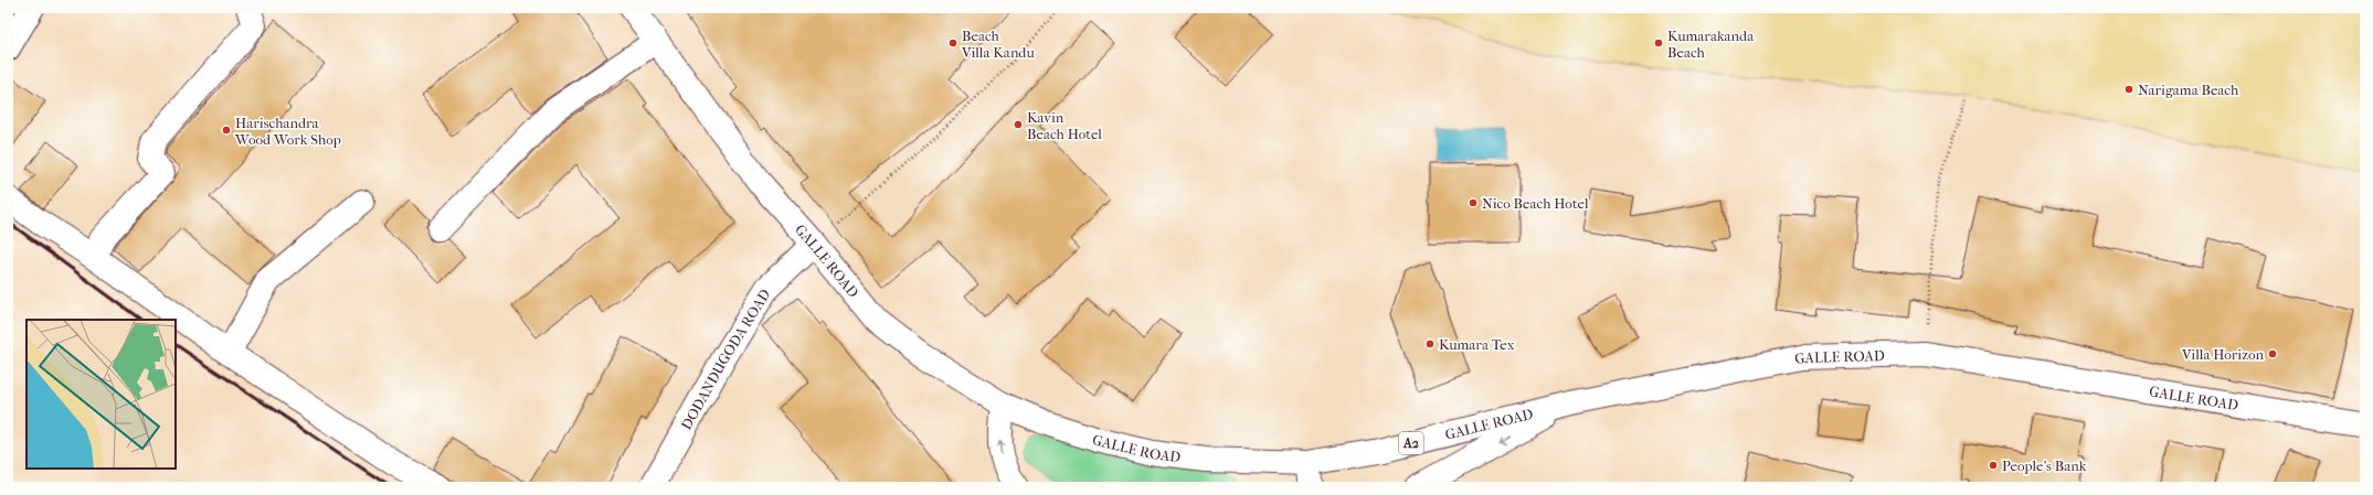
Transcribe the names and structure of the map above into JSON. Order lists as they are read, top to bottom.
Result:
{
  "streets": {
    "main road": ["GALLE ROAD", "DODANDUGODA ROAD", "A2"]
  },
  "crossings": [
    ["GALLE ROAD", "DODANDUGODA ROAD"]
  ],
  "places": [
    "Beach Villa Kandu",
    "Kumarakanda Beach",
    "Narigama Beach",
    "Kavin Beach Hotel",
    "Harischandra Wood Work Shop",
    "Nico Beach Hotel",
    "Kumara Tex",
    "Villa Horizon",
    "People's Bank"
  ]
}
